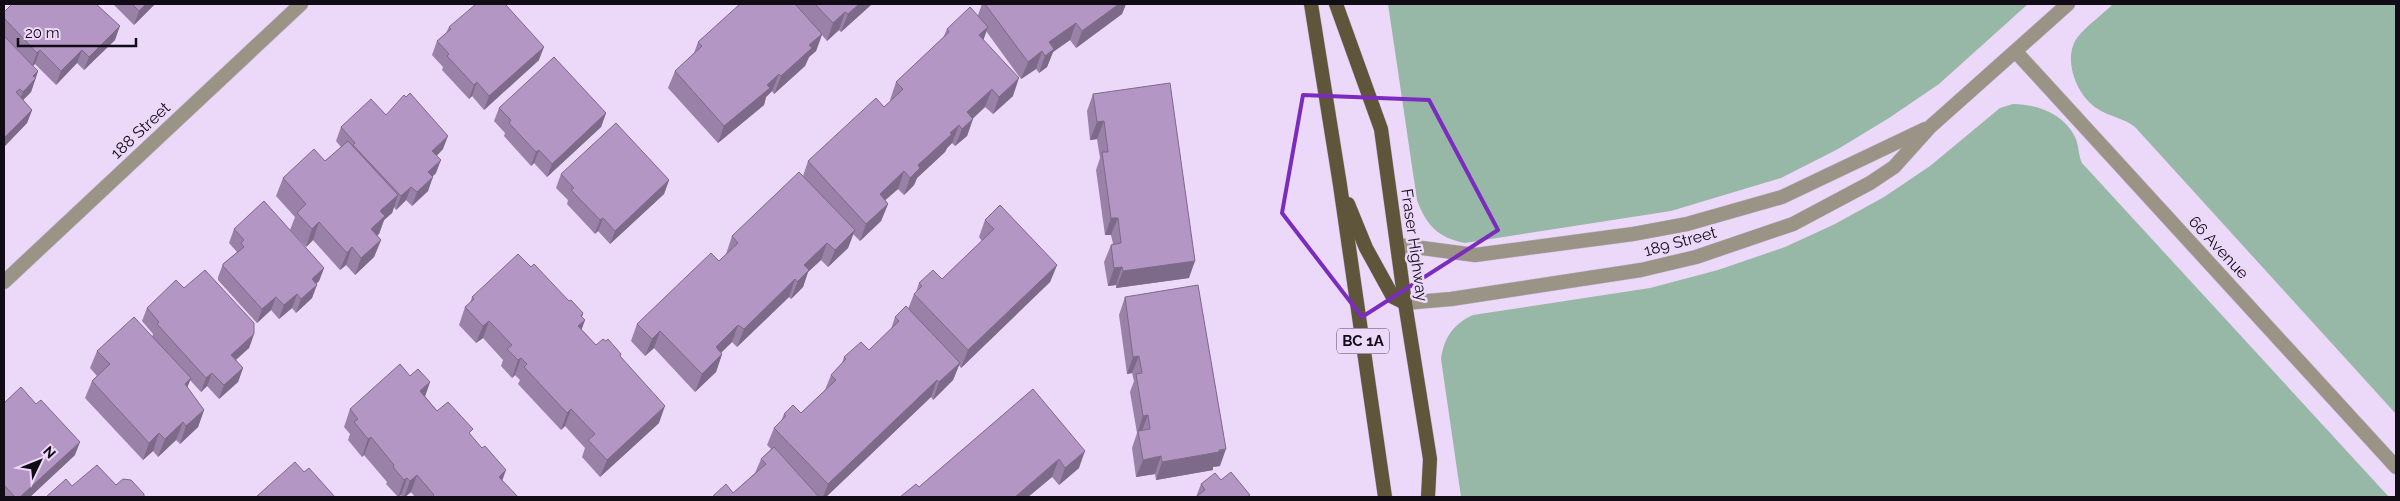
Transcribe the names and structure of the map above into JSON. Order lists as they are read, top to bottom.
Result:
{
  "streets": {
    "main road": ["Fraser Highway", "BC 1A"],
    "street": ["188 Street", "189 Street", "66 Avenue"]
  },
  "crossings": [
    ["189 Street", "Fraser Highway"],
    ["189 Street", "66 Avenue"]
  ],
  "scale_bar": "20 m",
  "north": "top right"
}
